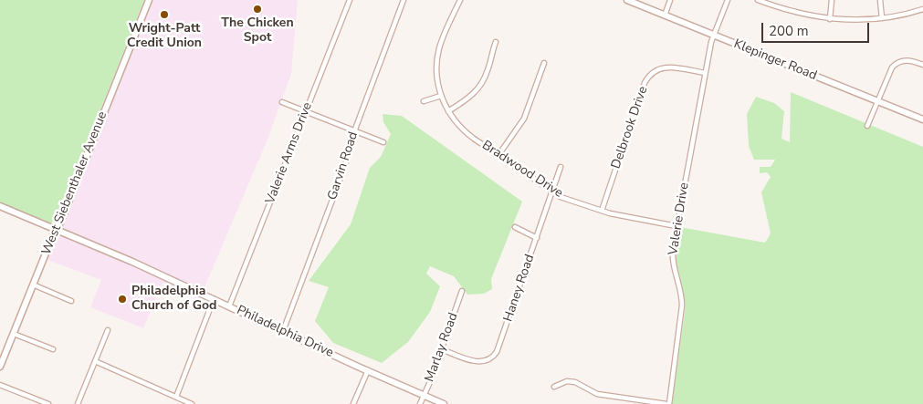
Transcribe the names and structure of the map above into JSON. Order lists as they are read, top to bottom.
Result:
{
  "streets": {
    "main road": ["Klepinger Road", "West Siebenthaler Avenue", "Philadelphia Drive"],
    "street": [
      "Delbrook Drive",
      "Valerie Arms Drive",
      "Garvin Road",
      "Bradwood Drive",
      "Valerie Drive",
      "Haney Road",
      "Marlay Road"
    ]
  },
  "crossings": [
    ["Klepinger Road", "Valerie Drive"],
    ["Delbrook Drive", "Bradwood Drive"],
    ["Delbrook Drive", "Valerie Drive"],
    ["Valerie Arms Drive", "Philadelphia Drive"],
    ["Garvin Road", "Philadelphia Drive"],
    ["Bradwood Drive", "Valerie Drive"],
    ["Bradwood Drive", "Haney Road"],
    ["West Siebenthaler Avenue", "Philadelphia Drive"],
    ["Haney Road", "Marlay Road"],
    ["Philadelphia Drive", "Marlay Road"]
  ],
  "places": ["The Chicken Spot", "Wright-Patt Credit Union", "Philadelphia Church of God"],
  "scale_bar": "200 m"
}
